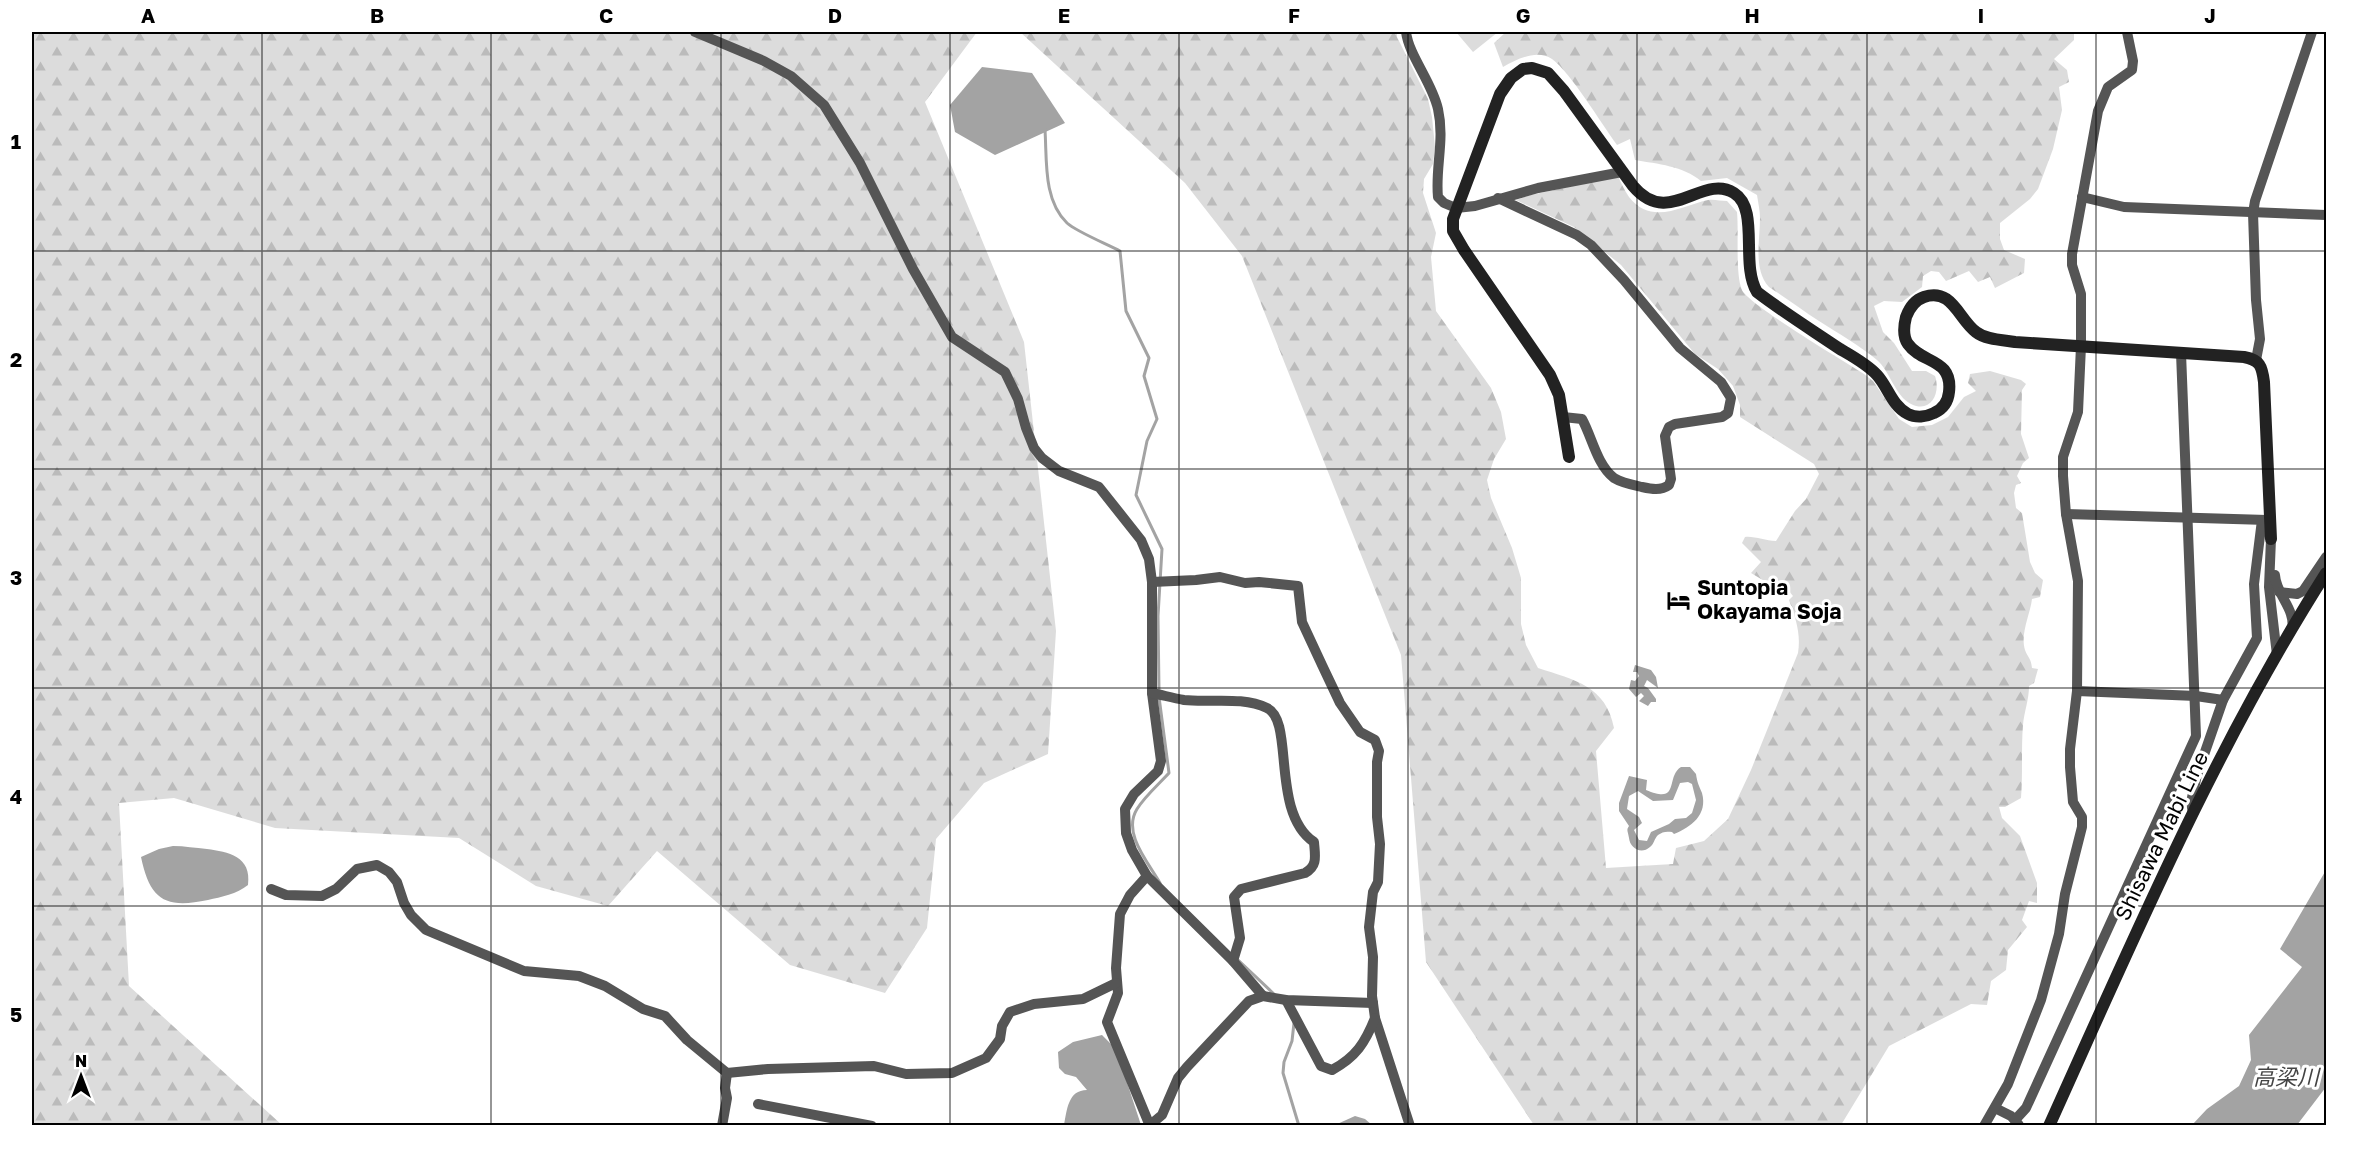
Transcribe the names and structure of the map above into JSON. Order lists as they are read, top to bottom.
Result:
{
  "streets": {
    "street": ["Shisawa Mabi Line"]
  },
  "water": ["高梁川"],
  "places": {
    "hotel": ["Suntopia Okayama Soja"]
  },
  "north": "top",
  "grid": {
    "columns": [
      "A",
      "B",
      "C",
      "D",
      "E",
      "F",
      "G",
      "H",
      "I",
      "J"
    ],
    "rows": [
      "1",
      "2",
      "3",
      "4",
      "5"
    ]
  }
}
